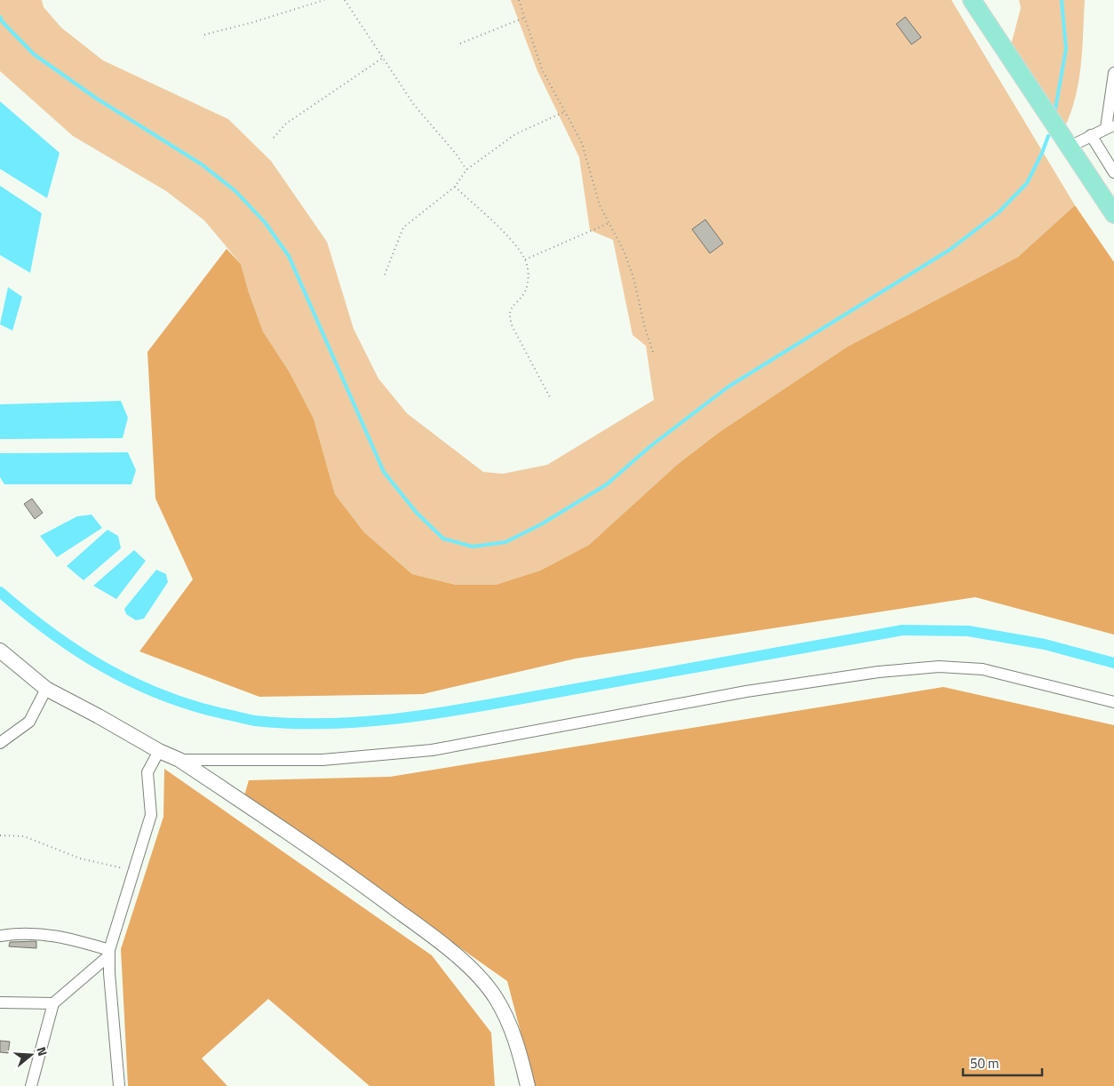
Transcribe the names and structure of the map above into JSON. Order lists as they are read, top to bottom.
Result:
{
  "scale_bar": "50 m",
  "north": "right"
}
